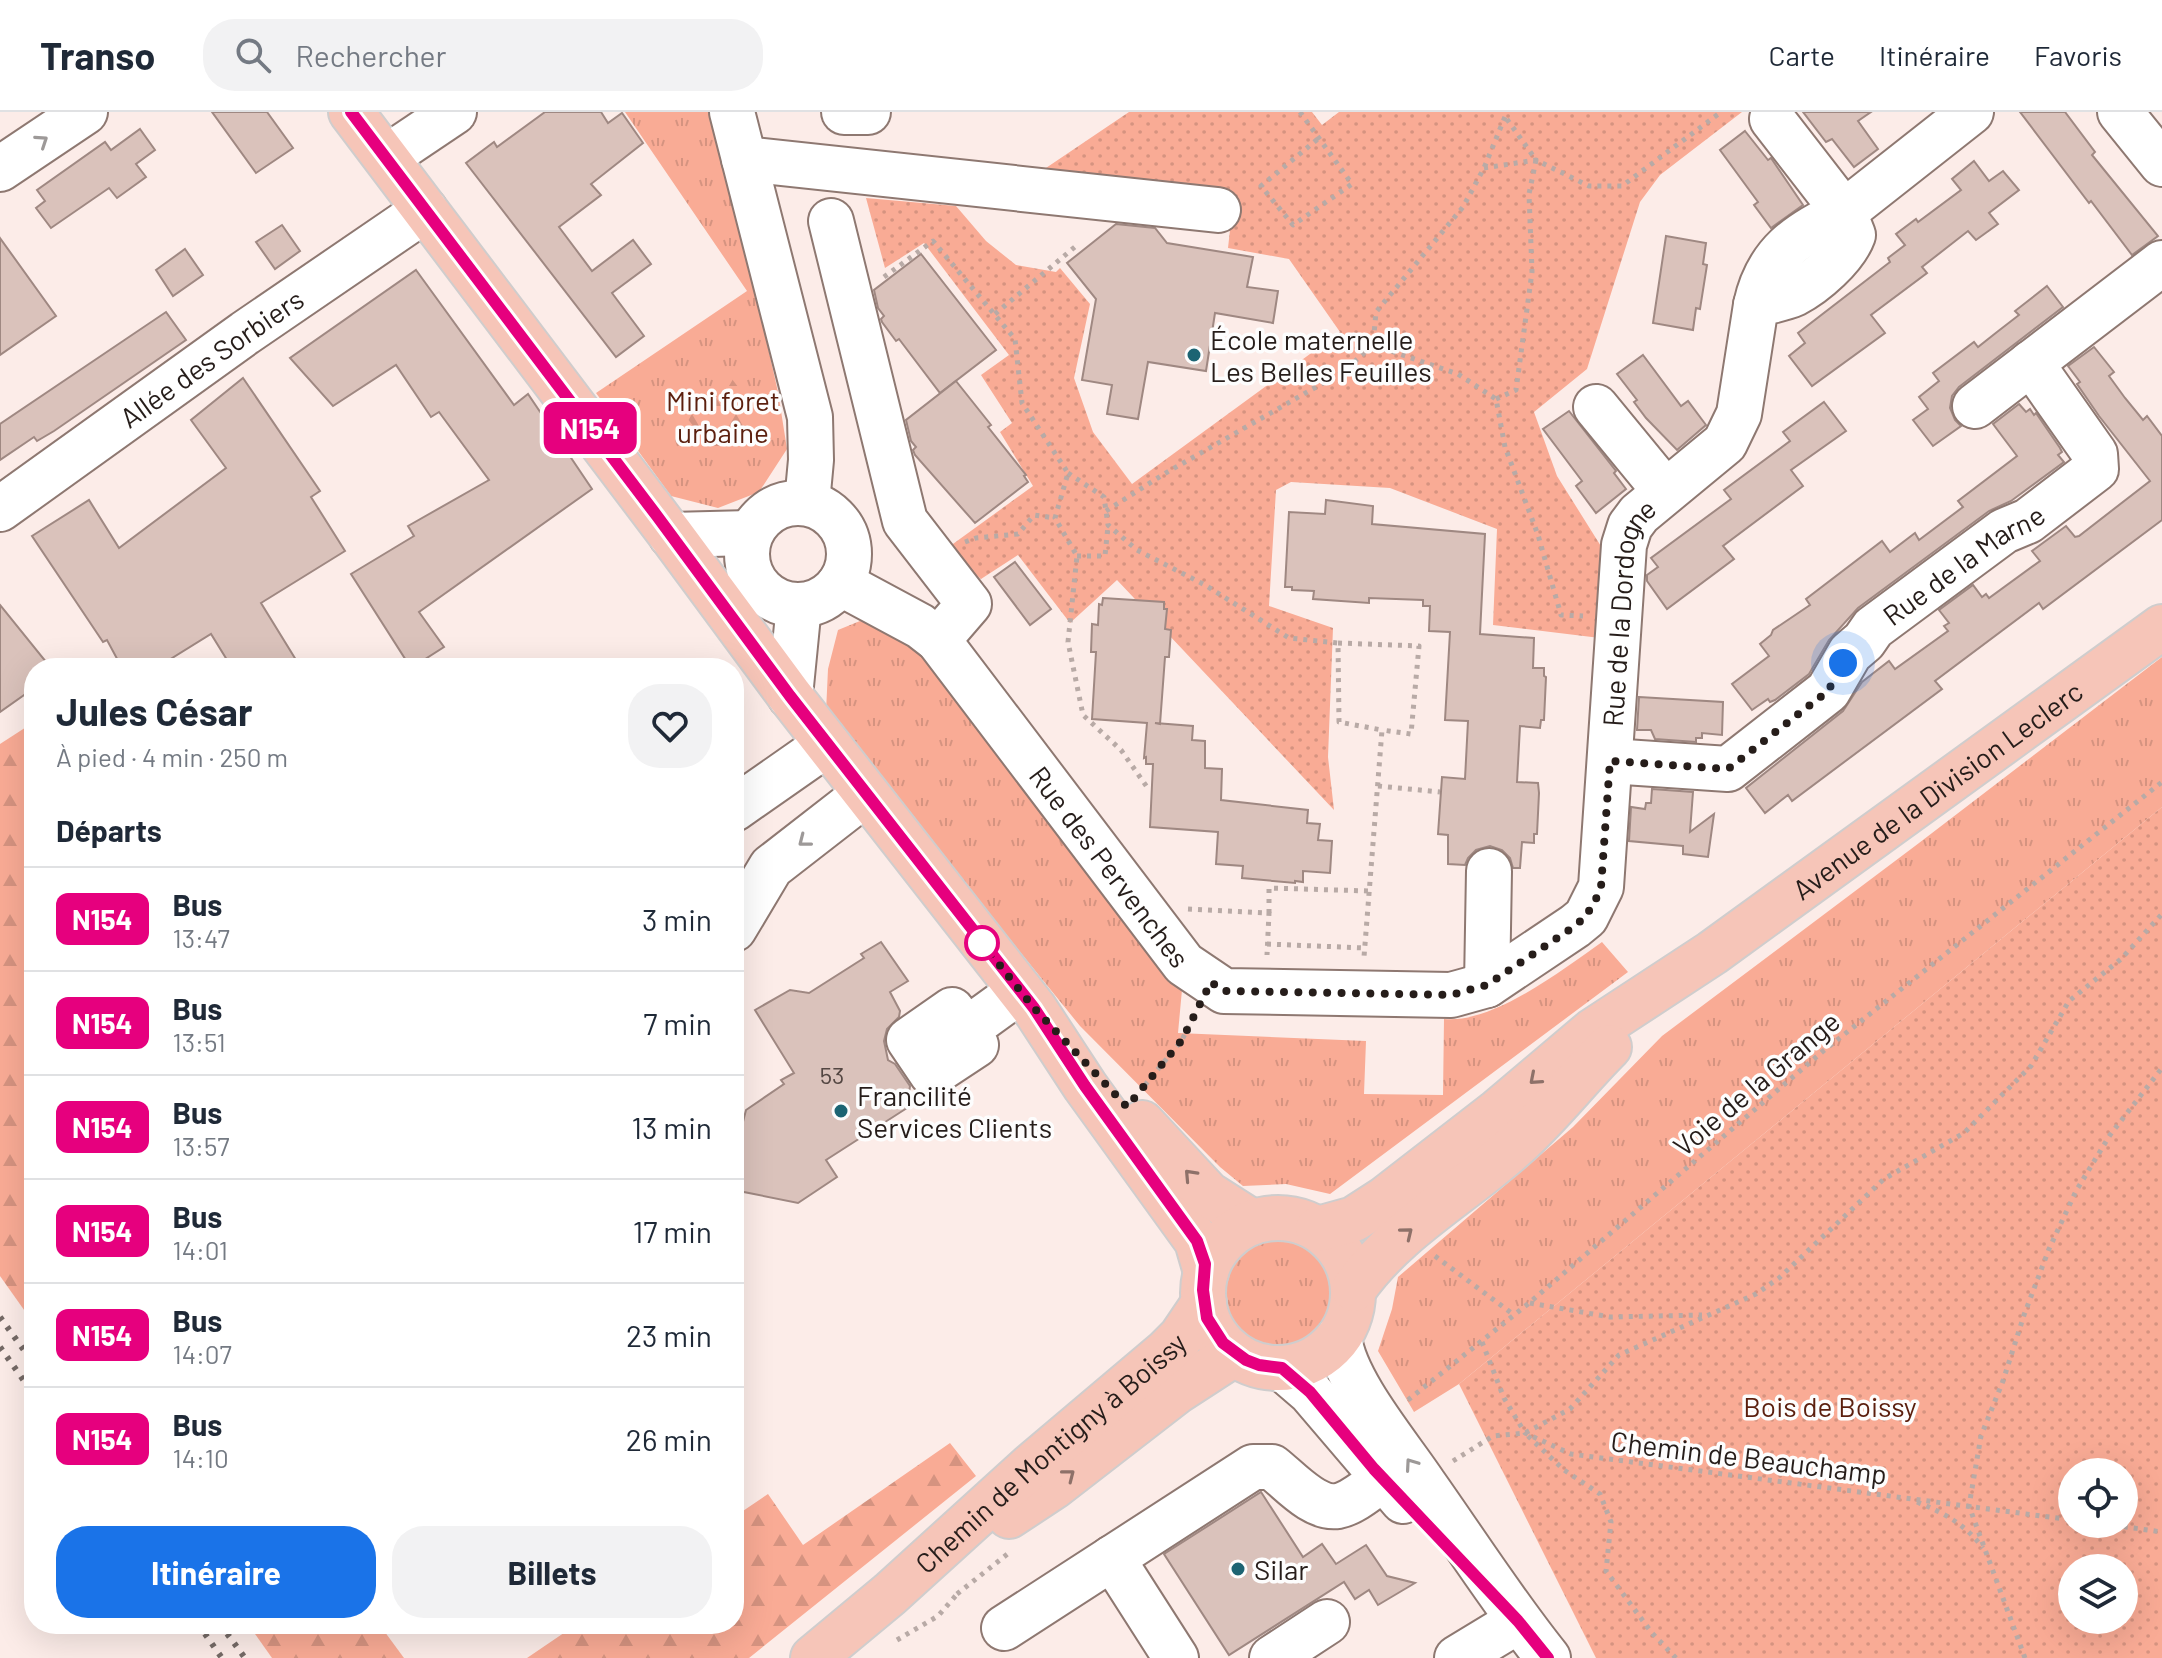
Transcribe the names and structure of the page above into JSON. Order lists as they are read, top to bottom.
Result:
{
  "streets": {
    "main road": ["Avenue de la Division Leclerc", "Chemin de Montigny à Boissy"],
    "street": [
      "Allée des Sorbiers",
      "Rue de la Marne",
      "Rue de la Dordogne",
      "Rue des Pervenches"
    ],
    "path": ["Voie de la Grange", "Chemin de Beauchamp"]
  },
  "crossings": [
    ["Rue de la Marne", "Rue de la Dordogne"],
    ["Rue de la Dordogne", "Rue des Pervenches"],
    ["Avenue de la Division Leclerc", "Chemin de Montigny à Boissy"]
  ],
  "parks": ["Mini foret urbaine", "Bois de Boissy"],
  "places": ["École maternelle Les Belles Feuilles", "Francilité Services Clients", "Silar"],
  "lines": ["bus line N154"],
  "house_numbers": ["53"],
  "page": {
    "header": "Transo",
    "search": "Rechercher",
    "nav": ["Carte", "Itinéraire", "Favoris"],
    "on_map": "N154",
    "heading": [
      ["Jules César", "À pied · 4 min · 250 m"],
      "Départs"
    ],
    "list": [
      {
        "mark": "N154",
        "name": "Bus",
        "note": "13:47",
        "value": "3 min"
      },
      {
        "mark": "N154",
        "name": "Bus",
        "note": "13:51",
        "value": "7 min"
      },
      {
        "mark": "N154",
        "name": "Bus",
        "note": "13:57",
        "value": "13 min"
      },
      {
        "mark": "N154",
        "name": "Bus",
        "note": "14:01",
        "value": "17 min"
      },
      {
        "mark": "N154",
        "name": "Bus",
        "note": "14:07",
        "value": "23 min"
      },
      {
        "mark": "N154",
        "name": "Bus",
        "note": "14:10",
        "value": "26 min"
      }
    ],
    "buttons": ["Itinéraire", "Billets"]
  }
}
